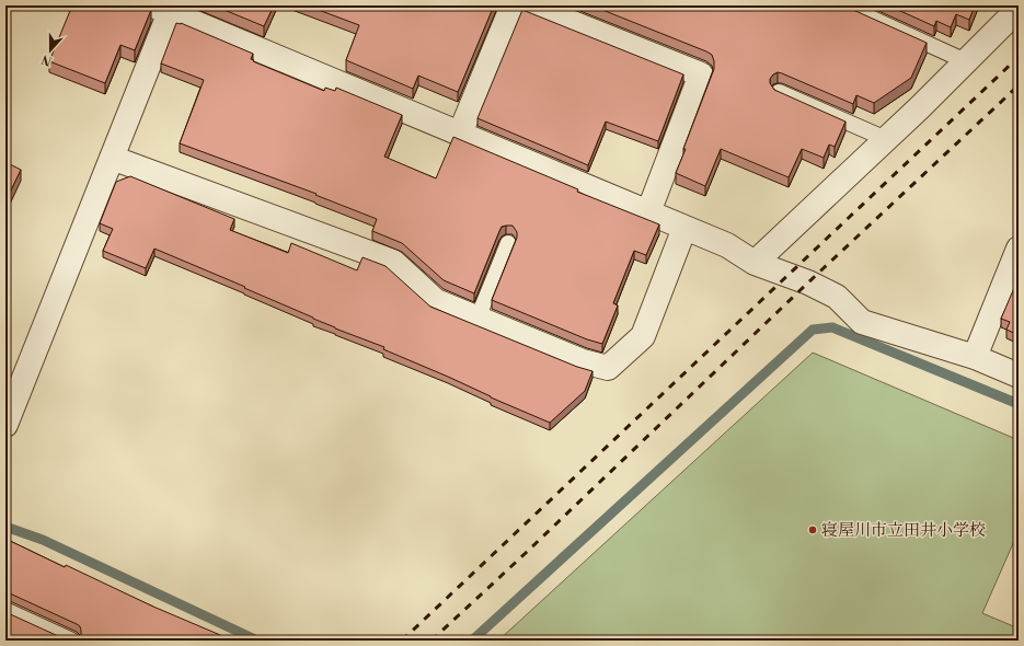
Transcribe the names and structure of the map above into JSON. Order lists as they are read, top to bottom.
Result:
{
  "places": ["寝屋川市立田井小学校"],
  "north": "bottom"
}
